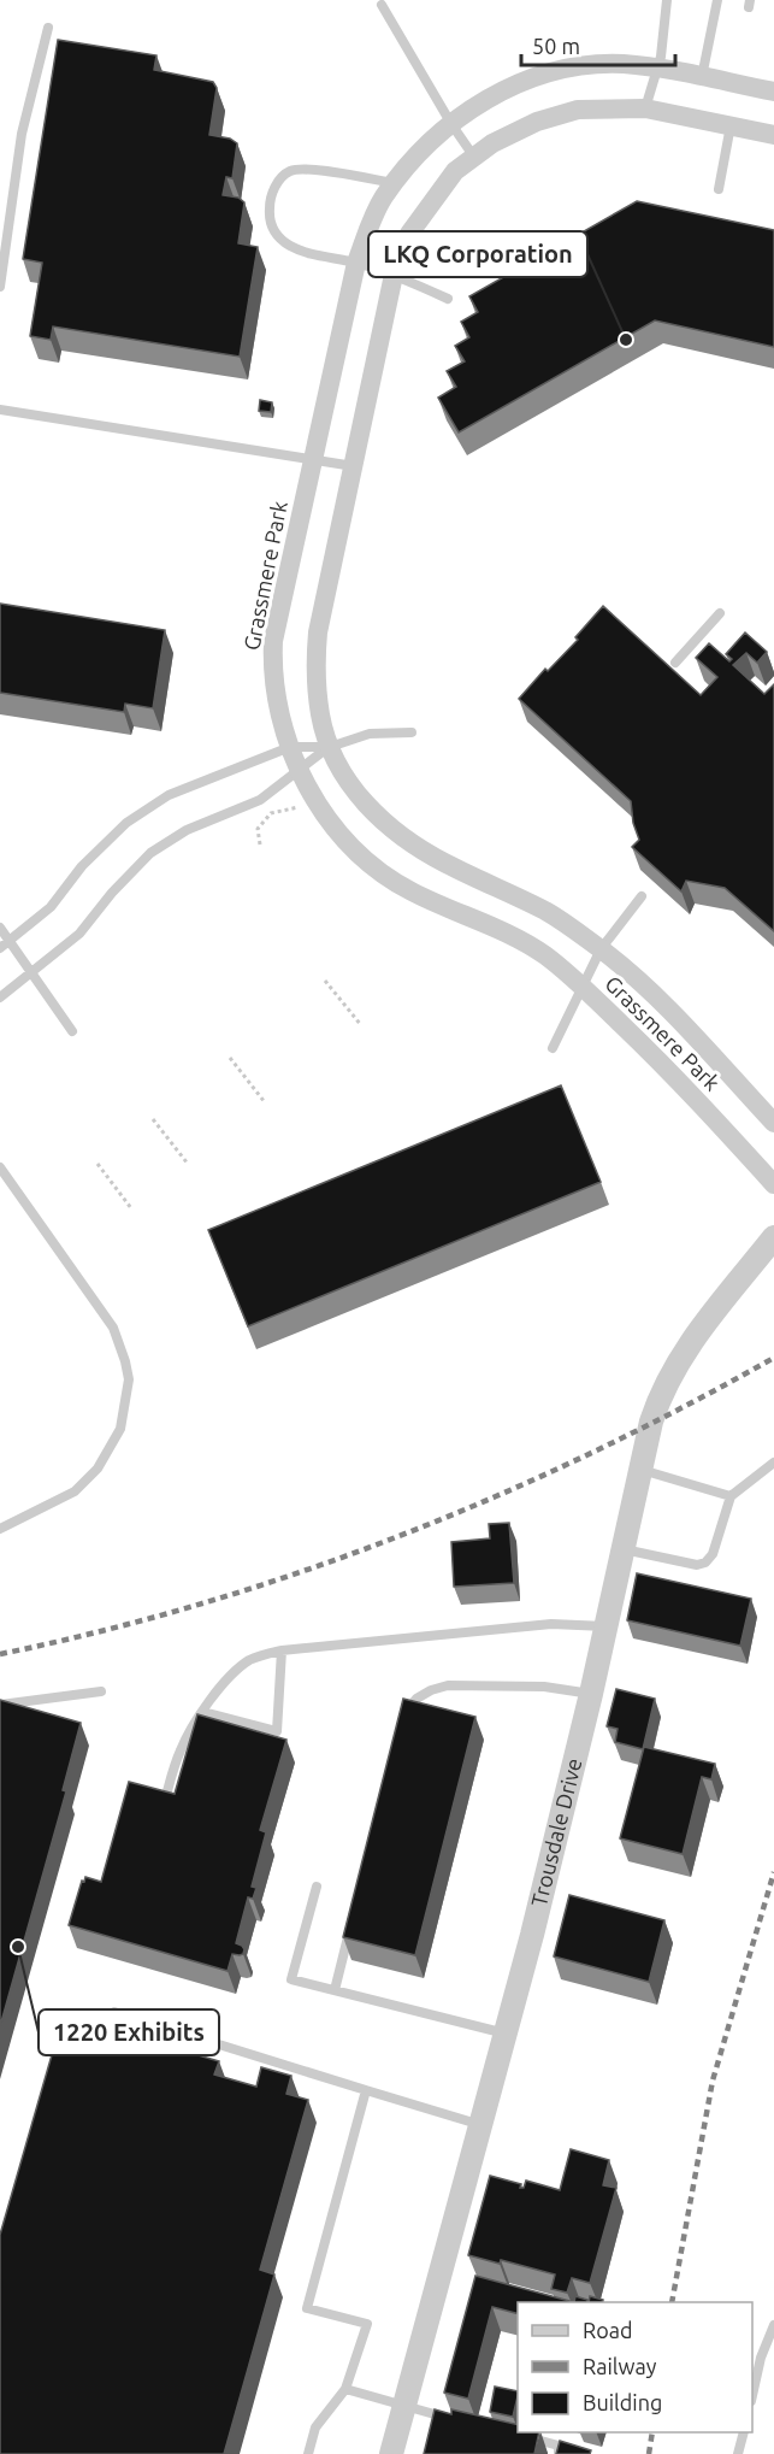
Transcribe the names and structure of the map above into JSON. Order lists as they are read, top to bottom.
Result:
{
  "streets": {
    "street": ["Grassmere Park", "Trousdale Drive"]
  },
  "places": ["LKQ Corporation", "1220 Exhibits"],
  "legend": ["Road", "Railway", "Building"],
  "scale_bar": "50 m"
}
